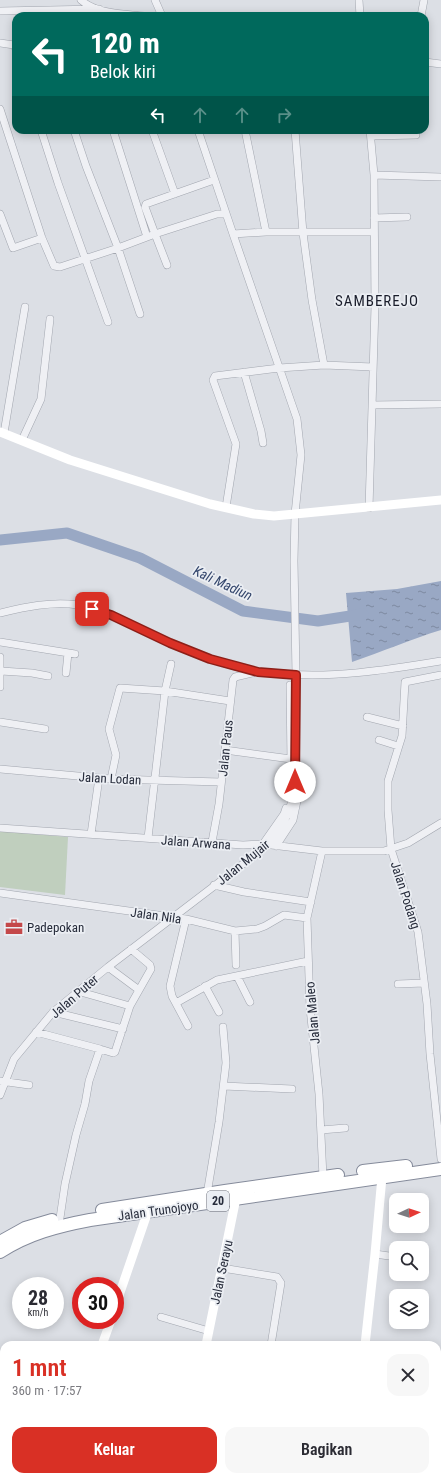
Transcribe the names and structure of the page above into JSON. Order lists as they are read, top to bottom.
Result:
{
  "streets": {
    "highway": ["20", "Jalan Trunojoyo"],
    "main road": ["Jalan Serayu"],
    "street": [
      "Jalan Paus",
      "Jalan Lodan",
      "Jalan Arwana",
      "Jalan Mujair",
      "Jalan Podang",
      "Jalan Nila",
      "Jalan Puter",
      "Jalan Maleo"
    ]
  },
  "crossings": [
    ["Jalan Paus", "Jalan Lodan"],
    ["Jalan Paus", "Jalan Arwana"],
    ["Jalan Arwana", "Jalan Mujair"],
    ["Jalan Arwana", "Jalan Podang"],
    ["Jalan Arwana", "Jalan Maleo"],
    ["Jalan Mujair", "Jalan Nila"],
    ["Jalan Mujair", "Jalan Puter"],
    ["Jalan Podang", "Jalan Trunojoyo"],
    ["Jalan Nila", "Jalan Puter"],
    ["Jalan Nila", "Jalan Maleo"],
    ["Jalan Maleo", "Jalan Trunojoyo"],
    ["Jalan Trunojoyo", "Jalan Serayu"]
  ],
  "districts": ["SAMBEREJO"],
  "water": ["Kali Madiun"],
  "places": {
    "office": ["Padepokan"]
  },
  "north": "right",
  "page": {
    "turn": ["120 m", "Belok kiri"],
    "speed": "28 km/h",
    "limit": "30",
    "heading": ["1 mnt", "360 m · 17:57"],
    "buttons": ["Keluar", "Bagikan"]
  }
}
